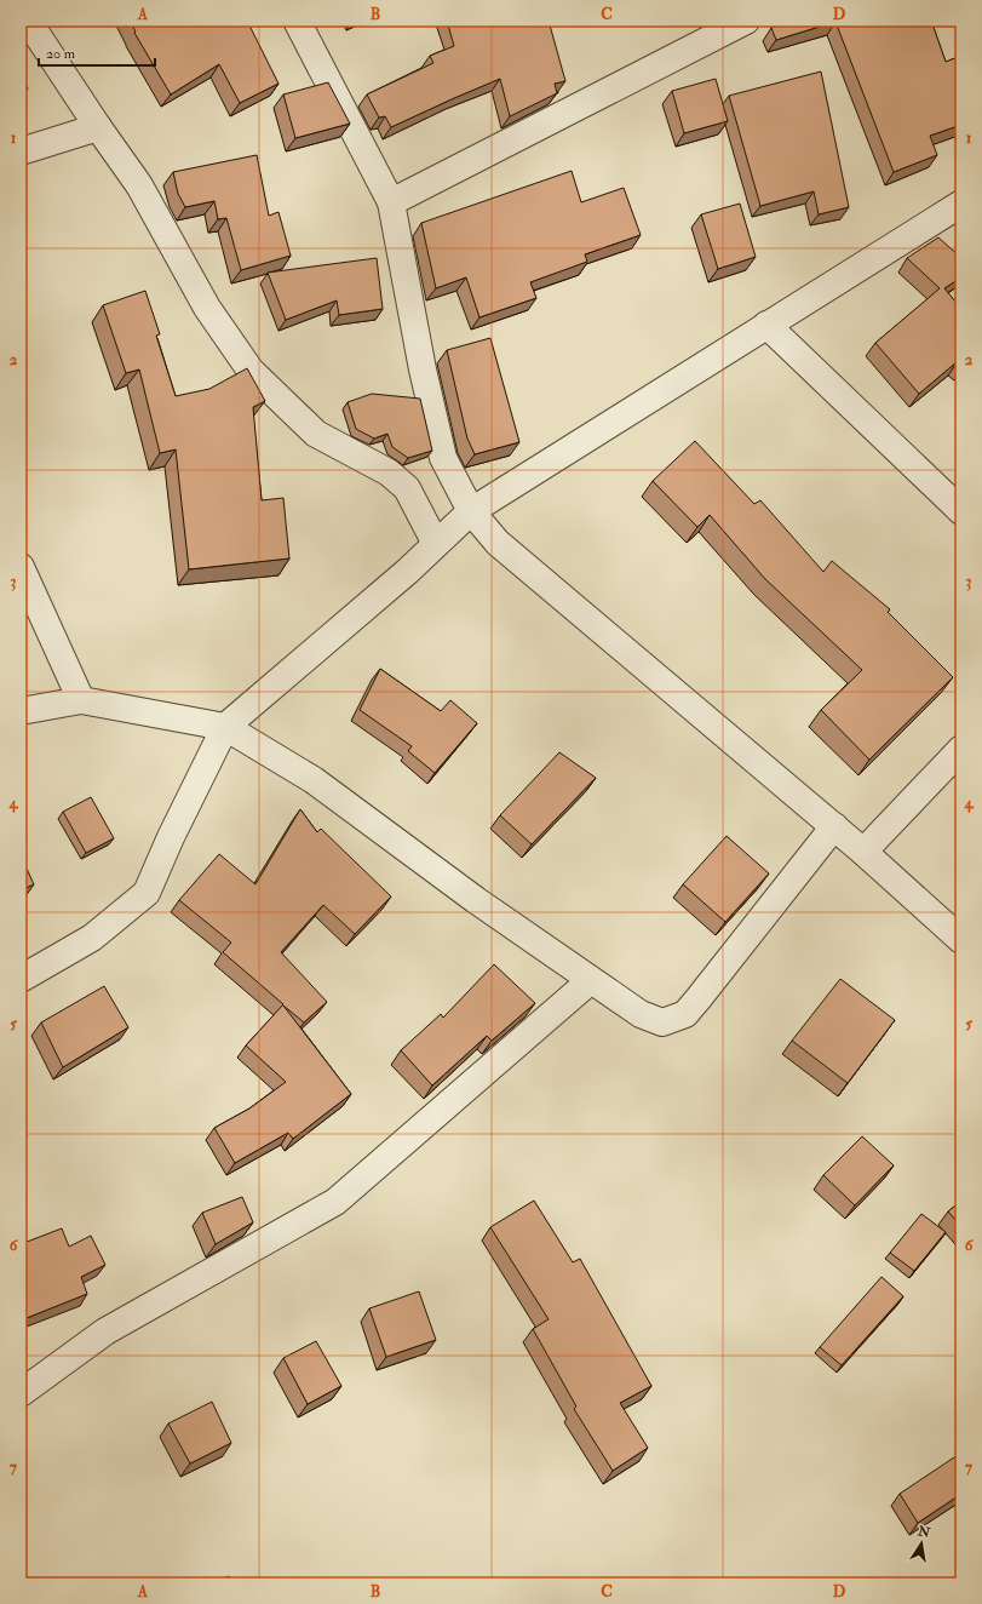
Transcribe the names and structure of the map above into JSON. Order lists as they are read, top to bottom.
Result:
{
  "scale_bar": "20 m",
  "north": "top",
  "grid": {
    "columns": [
      "A",
      "B",
      "C",
      "D"
    ],
    "rows": [
      "1",
      "2",
      "3",
      "4",
      "5",
      "6",
      "7"
    ]
  }
}
